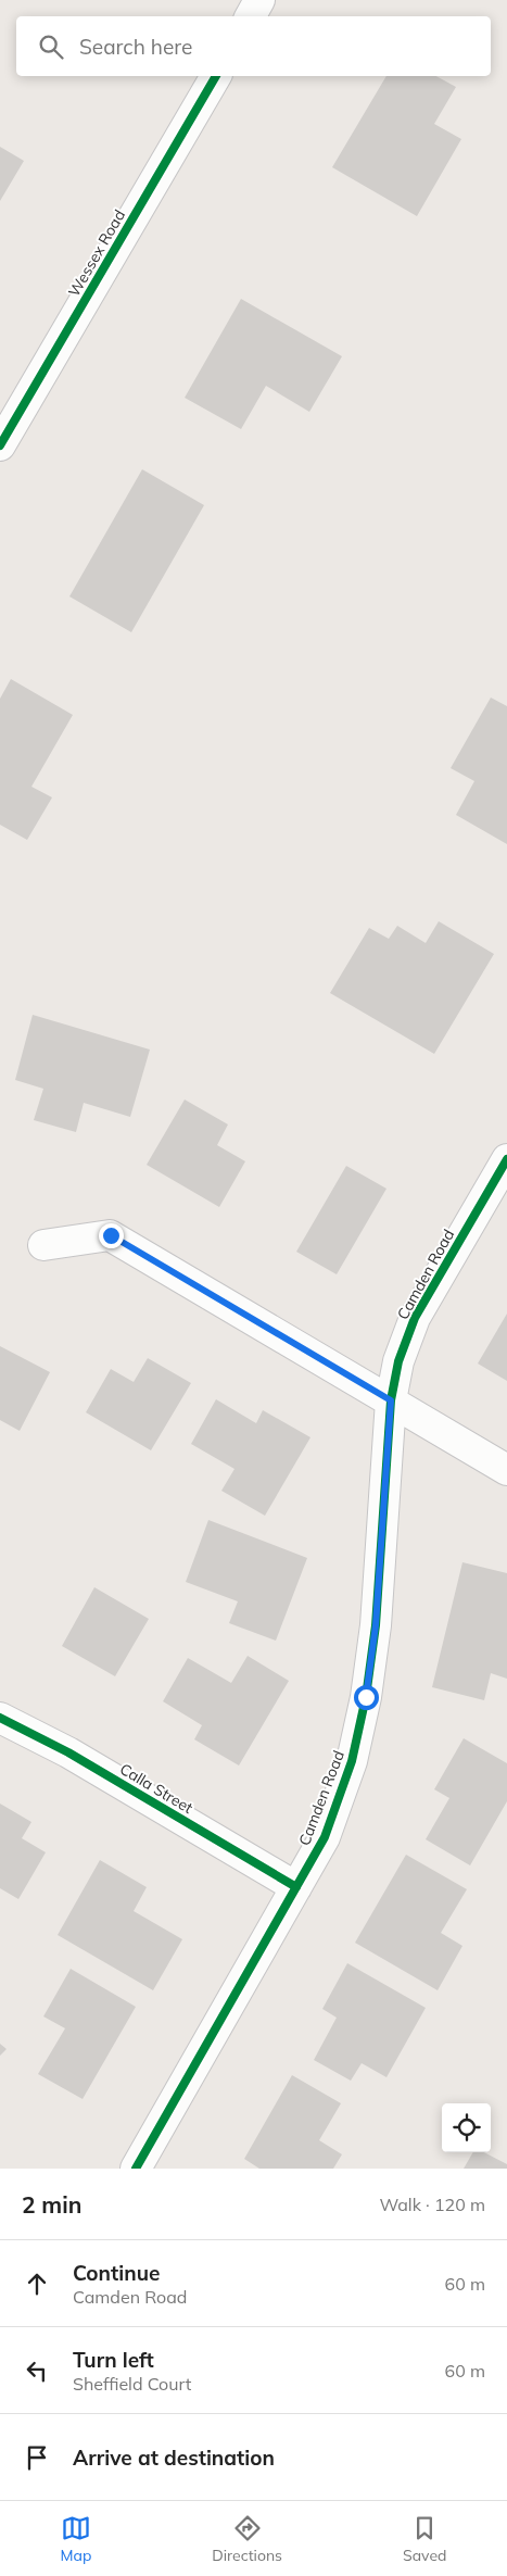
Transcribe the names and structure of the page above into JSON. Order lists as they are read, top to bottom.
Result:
{
  "streets": {
    "street": ["Wessex Road", "Camden Road", "Calla Street"]
  },
  "crossings": [
    ["Camden Road", "Calla Street"]
  ],
  "page": {
    "search": "Search here",
    "heading": ["2 min", "Walk · 120 m"],
    "list": [
      ["Continue", "Camden Road", "60 m"],
      ["Turn left", "Sheffield Court", "60 m"],
      "Arrive at destination"
    ],
    "nav": ["Map", "Directions", "Saved"]
  }
}
